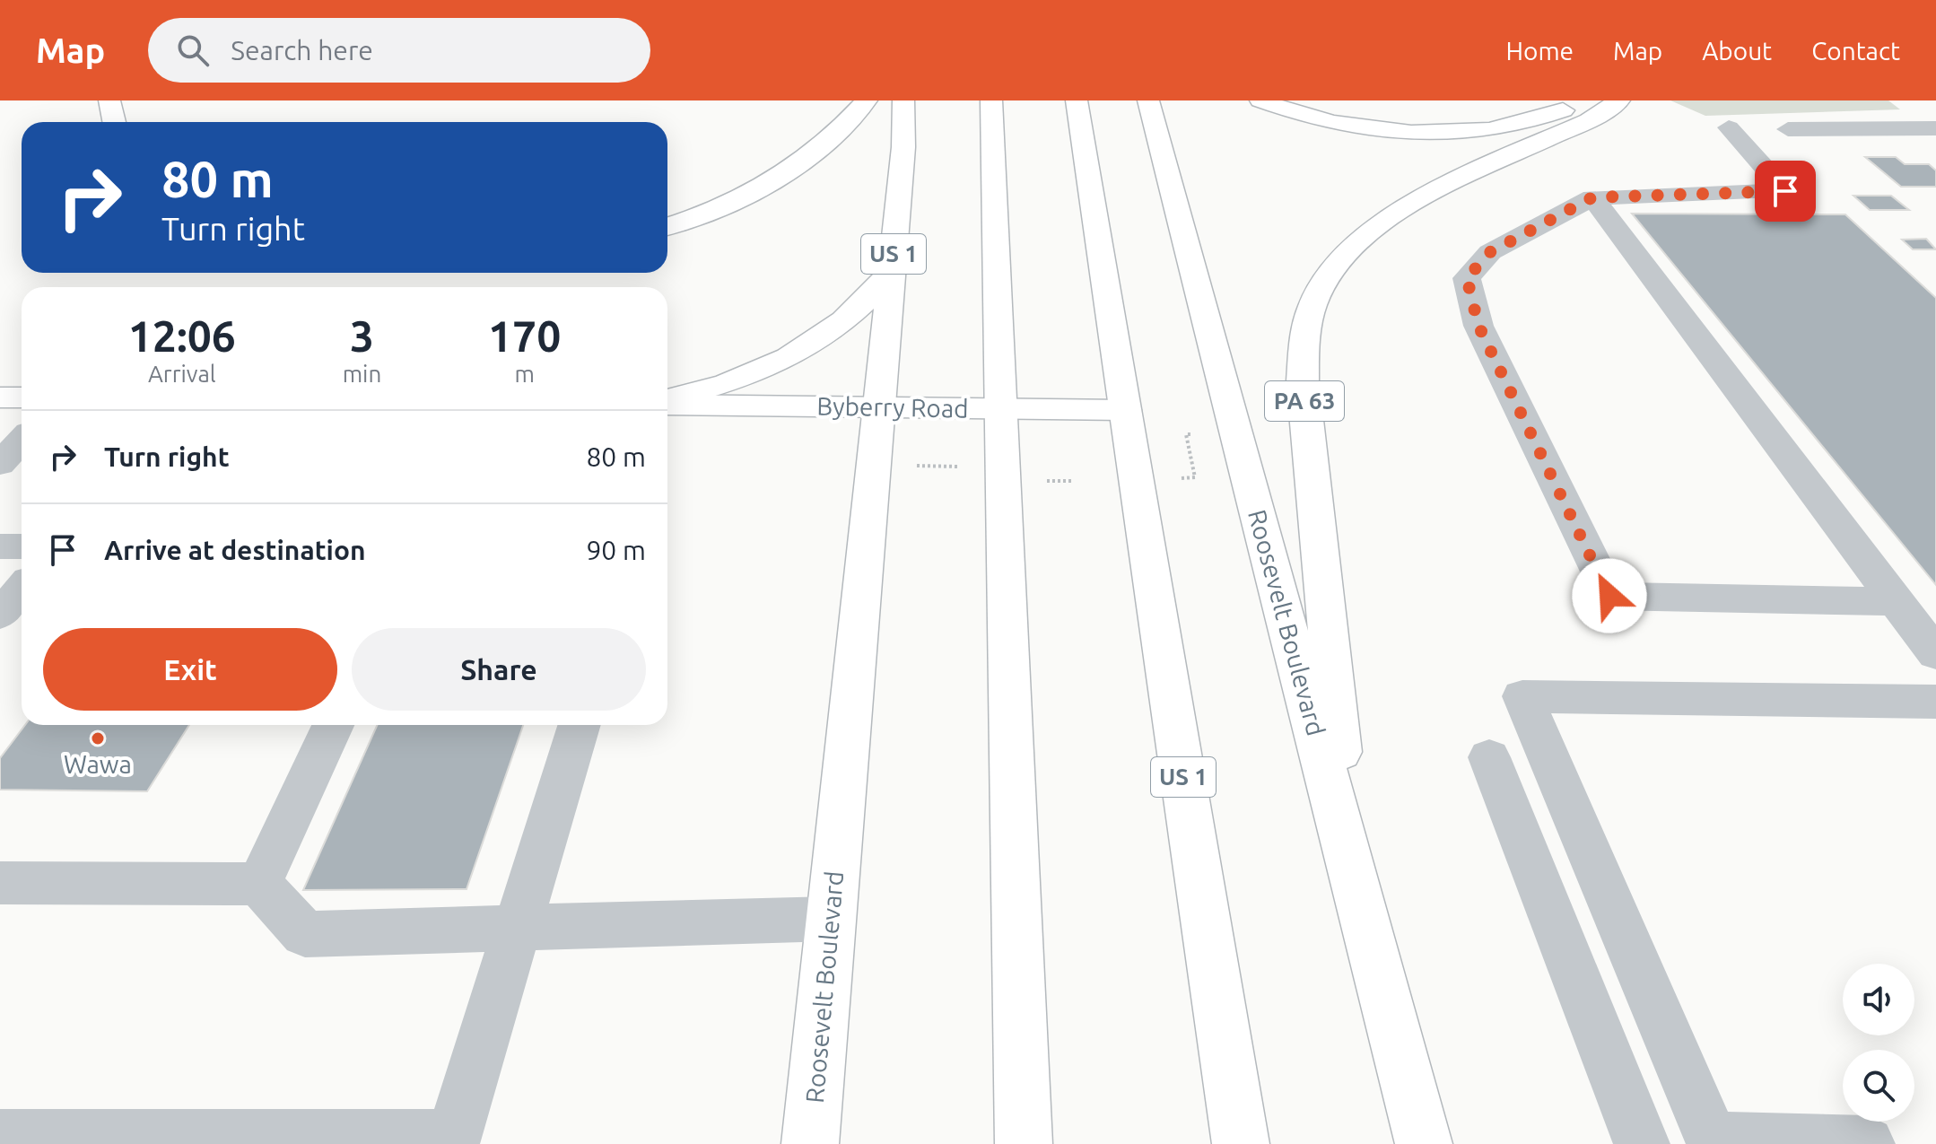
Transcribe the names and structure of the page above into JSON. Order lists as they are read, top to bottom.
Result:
{
  "streets": {
    "main road": [
      "US 1",
      "PA 63",
      "Byberry Road",
      "Roosevelt Boulevard"
    ]
  },
  "crossings": [
    ["US 1", "Byberry Road"],
    ["PA 63", "Roosevelt Boulevard"],
    ["Byberry Road", "Roosevelt Boulevard"]
  ],
  "places": ["Wawa"],
  "page": {
    "header": "Map",
    "search": "Search here",
    "nav": [
      "Home",
      "Map",
      "About",
      "Contact"
    ],
    "turn": ["80 m", "Turn right"],
    "eta": [
      "12:06",
      "Arrival",
      "3",
      "min",
      "170",
      "m"
    ],
    "list": [
      {
        "name": "Turn right",
        "value": "80 m"
      },
      {
        "name": "Arrive at destination",
        "value": "90 m"
      }
    ],
    "buttons": ["Exit", "Share"]
  }
}
